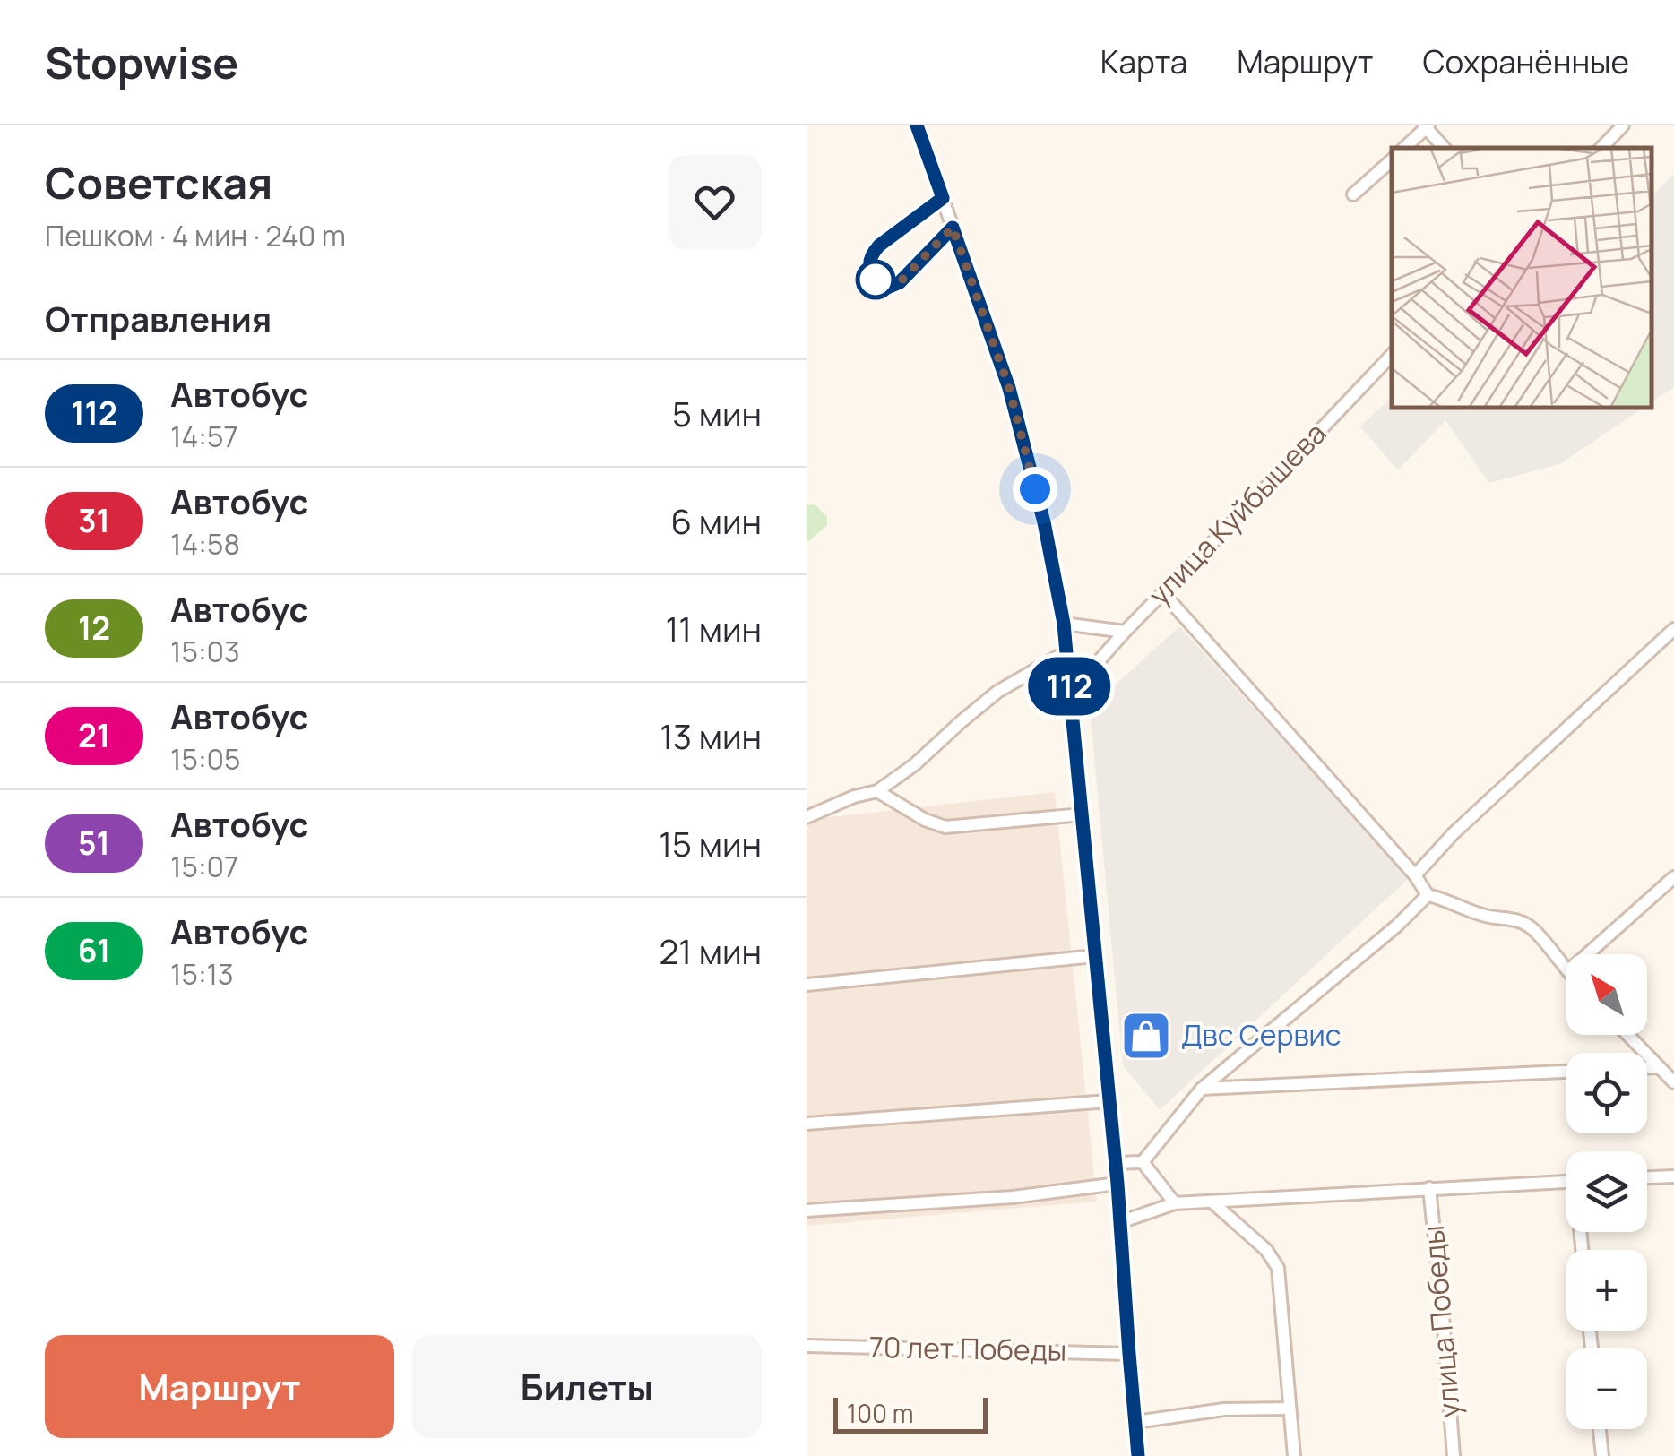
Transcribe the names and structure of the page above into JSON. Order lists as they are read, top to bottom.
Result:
{
  "streets": {
    "street": ["улица Куйбышева", "улица Победы", "70 лет Победы"]
  },
  "places": {
    "shop": ["Двс Сервис"]
  },
  "lines": ["bus line 112"],
  "scale_bar": "100 m",
  "north": "top left",
  "page": {
    "header": "Stopwise",
    "nav": ["Карта", "Маршрут", "Сохранённые"],
    "heading": [
      ["Советская", "Пешком · 4 мин · 240 m"],
      "Отправления"
    ],
    "on_map": "112",
    "list": [
      {
        "mark": "112",
        "name": "Автобус",
        "note": "14:57",
        "value": "5 мин"
      },
      {
        "mark": "31",
        "name": "Автобус",
        "note": "14:58",
        "value": "6 мин"
      },
      {
        "mark": "12",
        "name": "Автобус",
        "note": "15:03",
        "value": "11 мин"
      },
      {
        "mark": "21",
        "name": "Автобус",
        "note": "15:05",
        "value": "13 мин"
      },
      {
        "mark": "51",
        "name": "Автобус",
        "note": "15:07",
        "value": "15 мин"
      },
      {
        "mark": "61",
        "name": "Автобус",
        "note": "15:13",
        "value": "21 мин"
      }
    ],
    "map_buttons": ["+", "−"],
    "buttons": ["Маршрут", "Билеты"],
    "scale": "100 m"
  }
}
